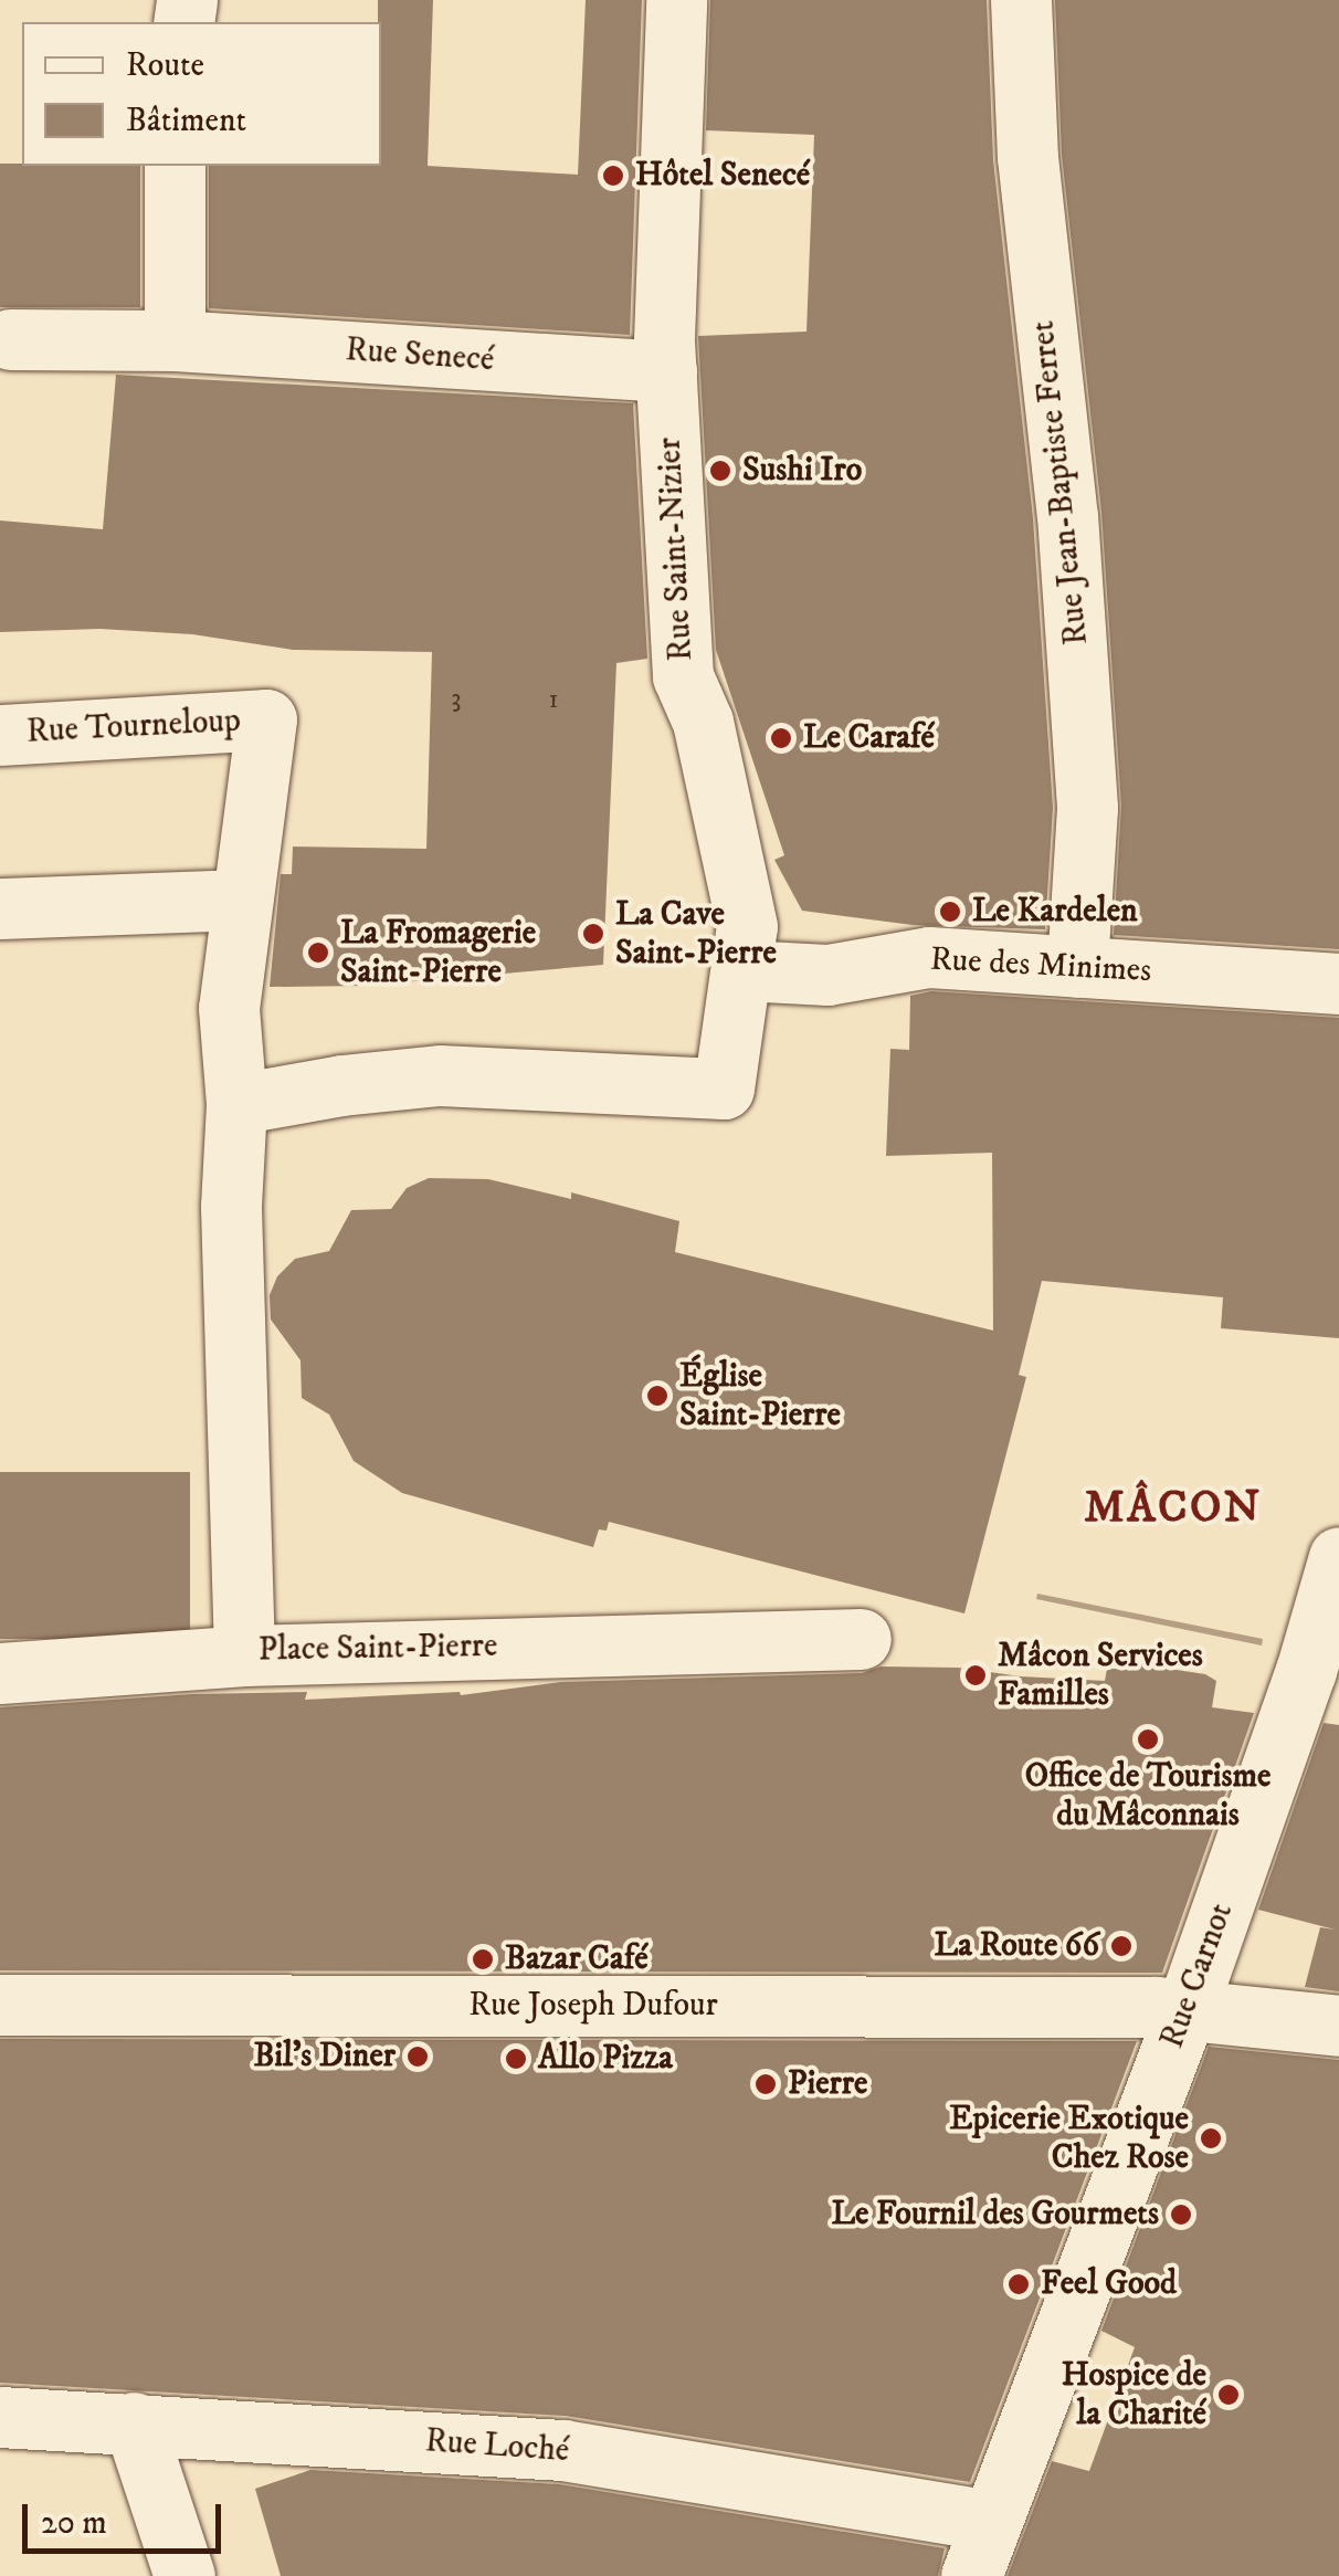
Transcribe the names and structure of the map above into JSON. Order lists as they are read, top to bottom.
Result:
{
  "streets": {
    "street": [
      "Rue Senecé",
      "Rue Jean-Baptiste Ferret",
      "Rue Saint-Nizier",
      "Rue Tourneloup",
      "Rue des Minimes",
      "Place Saint-Pierre",
      "Rue Carnot",
      "Rue Joseph Dufour",
      "Rue Loché"
    ]
  },
  "crossings": [
    ["Rue Senecé", "Rue Saint-Nizier"],
    ["Rue Jean-Baptiste Ferret", "Rue des Minimes"],
    ["Rue Saint-Nizier", "Rue des Minimes"],
    ["Rue Saint-Nizier", "Place Saint-Pierre"],
    ["Rue Carnot", "Rue Joseph Dufour"],
    ["Rue Carnot", "Rue Loché"]
  ],
  "districts": ["MÂCON"],
  "places": [
    "Hôtel Senecé",
    "Sushi Iro",
    "Le Carafé",
    "Le Kardelen",
    "La Cave Saint-Pierre",
    "La Fromagerie Saint-Pierre",
    "Église Saint-Pierre",
    "Mâcon Services Familles",
    "Office de Tourisme du Mâconnais",
    "La Route 66",
    "Bazar Café",
    "Bil's Diner",
    "Allo Pizza",
    "Pierre",
    "Epicerie Exotique Chez Rose",
    "Le Fournil des Gourmets",
    "Feel Good",
    "Hospice de la Charité"
  ],
  "house_numbers": ["3", "1"],
  "legend": ["Route", "Bâtiment"],
  "scale_bar": "20 m"
}
